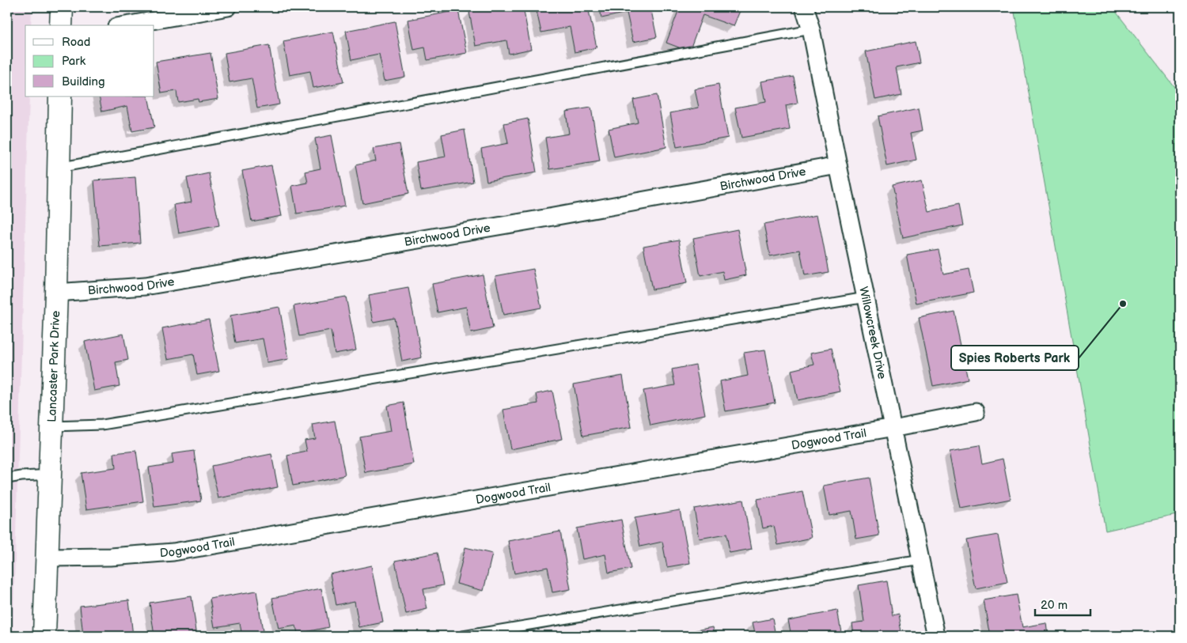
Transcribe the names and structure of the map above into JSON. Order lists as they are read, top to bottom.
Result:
{
  "streets": {
    "street": [
      "Birchwood Drive",
      "Willowcreek Drive",
      "Lancaster Park Drive",
      "Dogwood Trail"
    ]
  },
  "crossings": [
    ["Birchwood Drive", "Willowcreek Drive"],
    ["Birchwood Drive", "Lancaster Park Drive"],
    ["Willowcreek Drive", "Dogwood Trail"],
    ["Lancaster Park Drive", "Dogwood Trail"]
  ],
  "places": ["Spies Roberts Park"],
  "legend": ["Road", "Park", "Building"],
  "scale_bar": "20 m"
}
